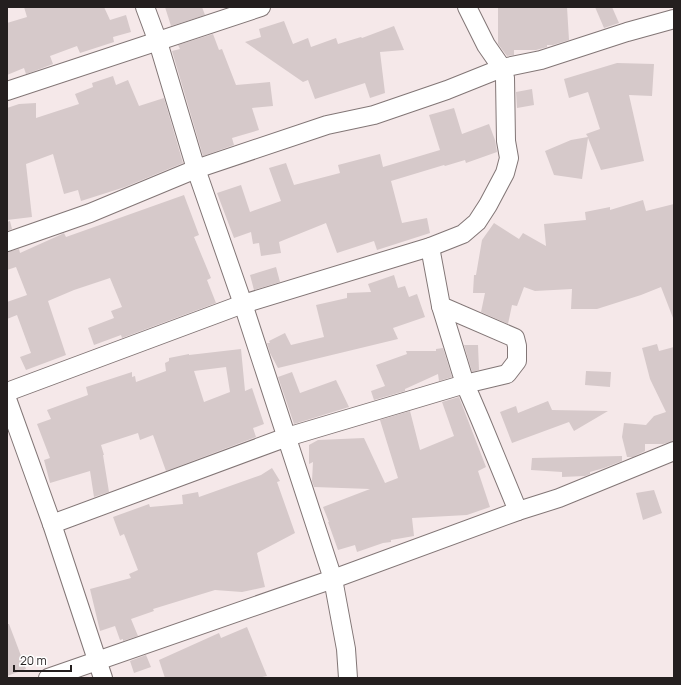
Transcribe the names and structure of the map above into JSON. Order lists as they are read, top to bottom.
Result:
{
  "scale_bar": "20 m"
}
